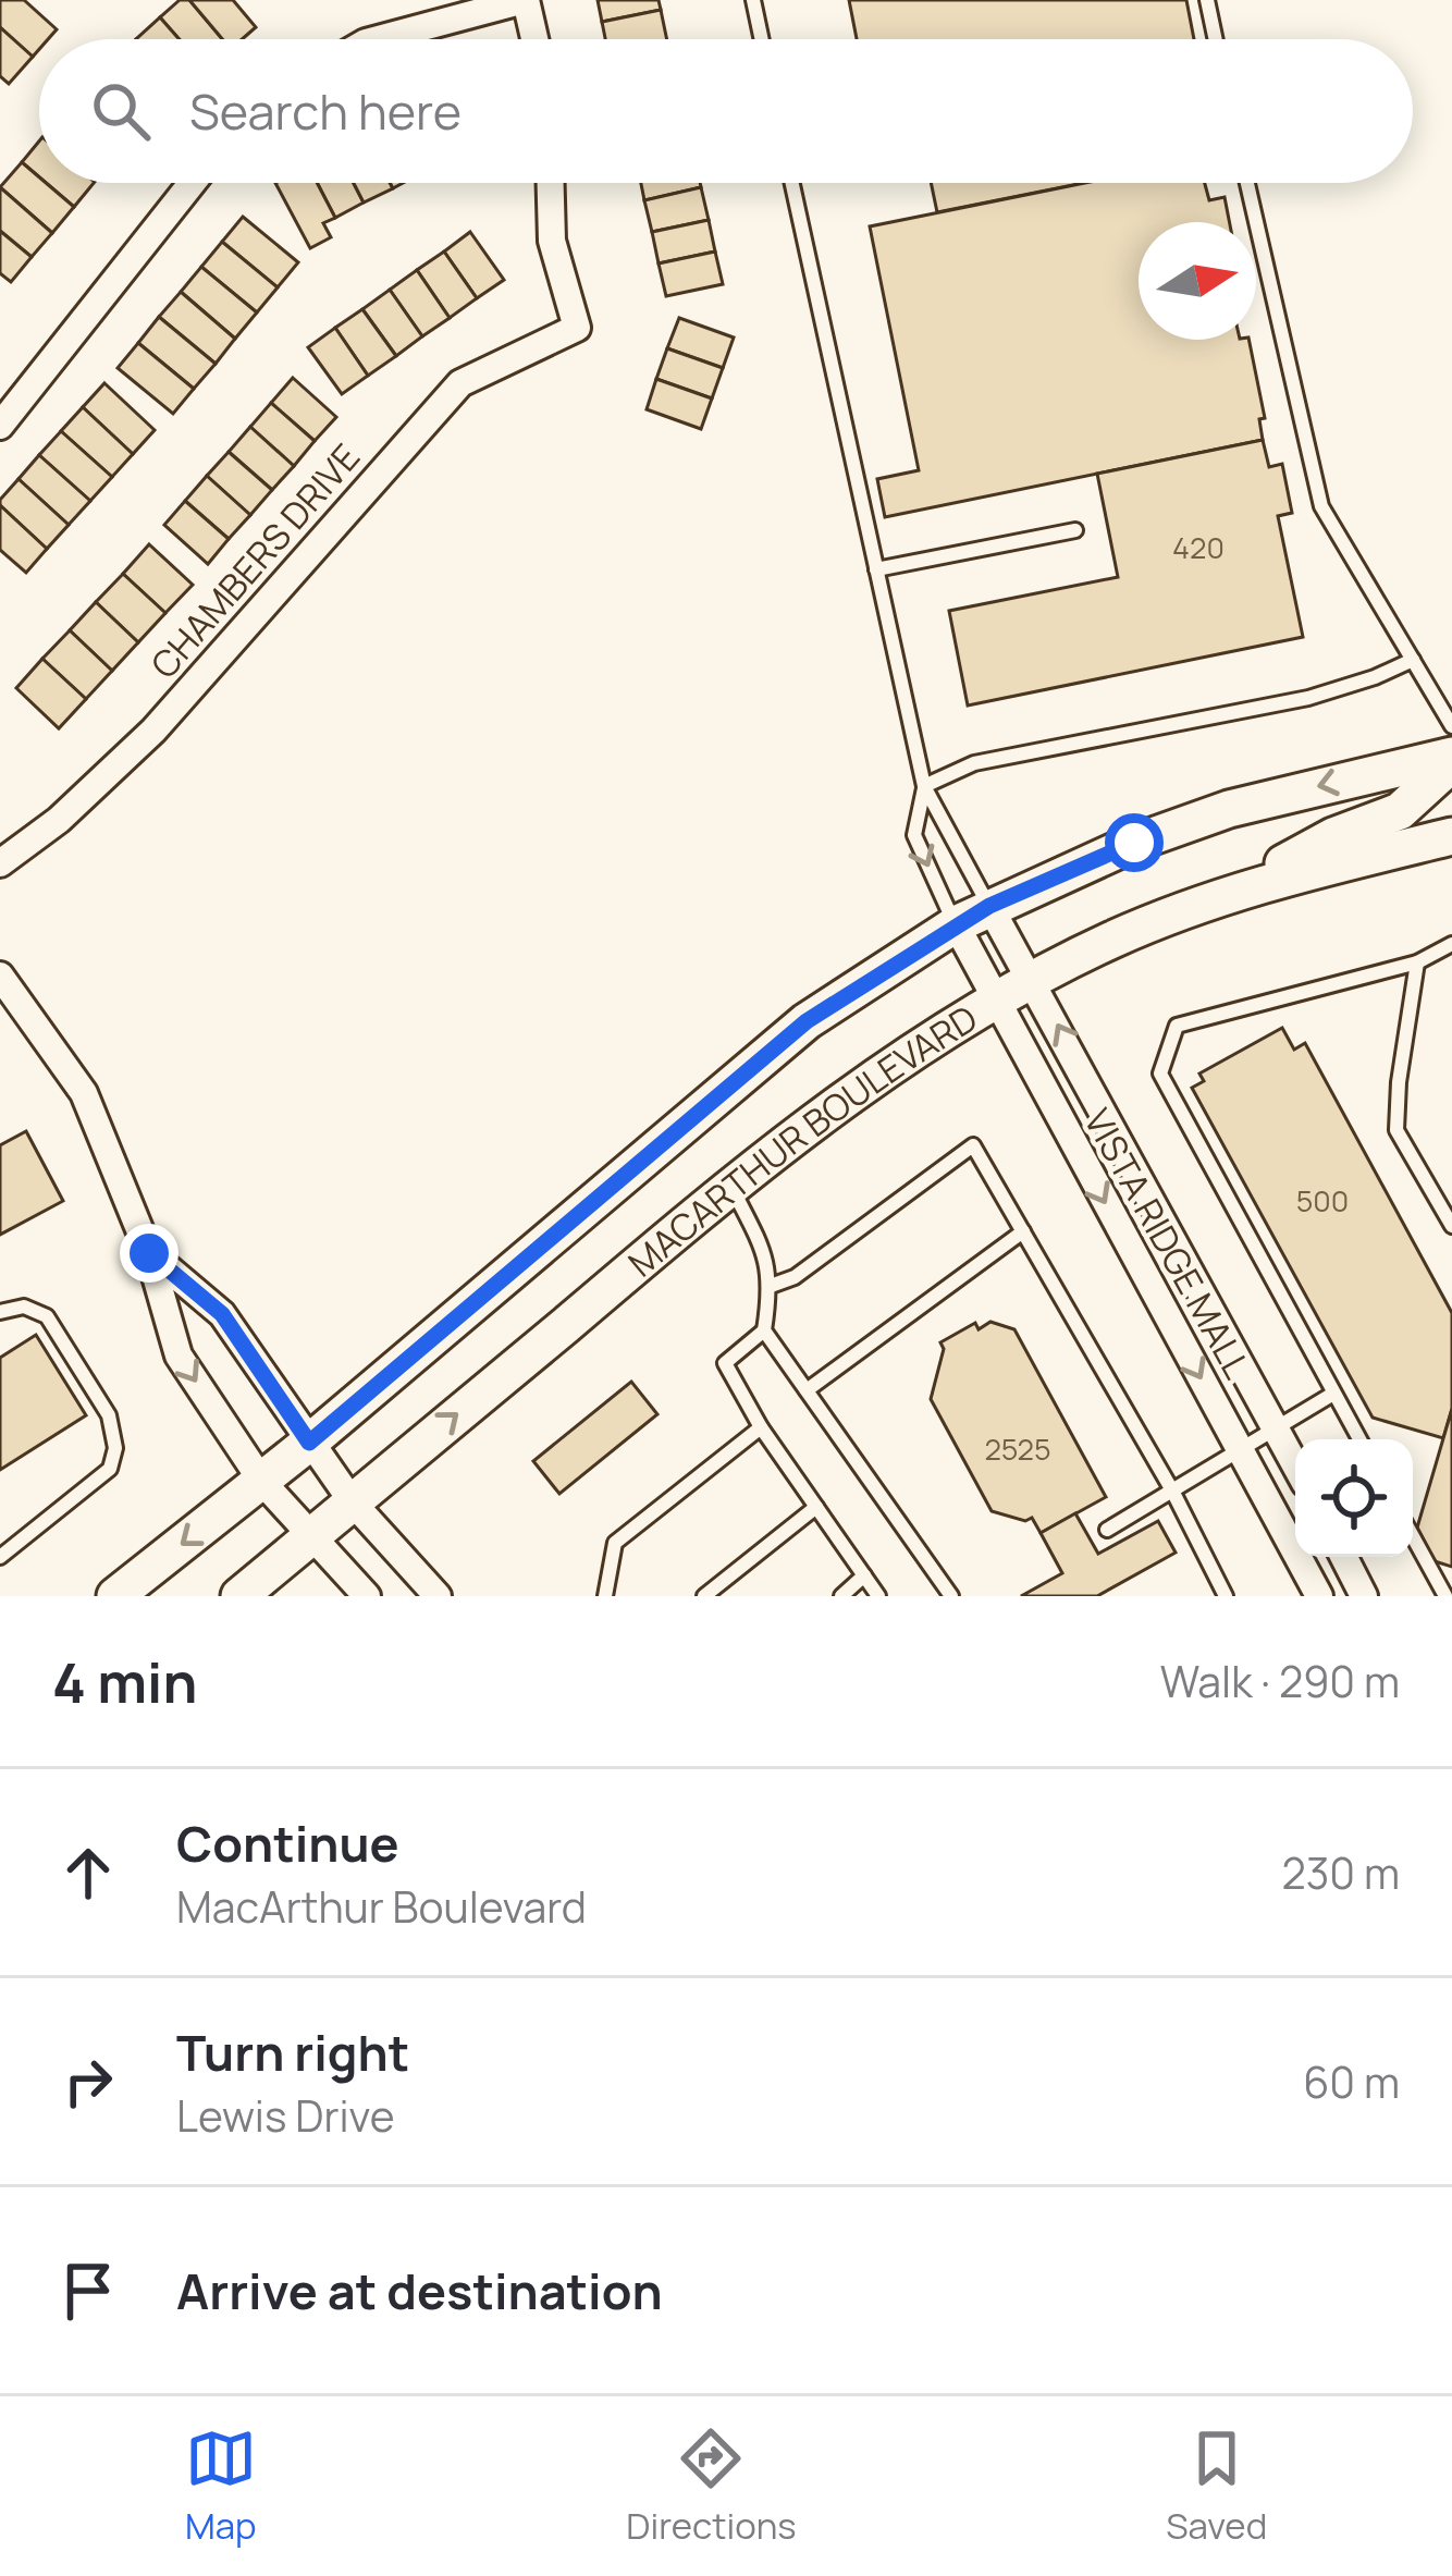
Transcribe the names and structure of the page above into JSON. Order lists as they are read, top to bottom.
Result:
{
  "streets": {
    "main road": ["MACARTHUR BOULEVARD"],
    "street": ["CHAMBERS DRIVE", "VISTA RIDGE MALL"]
  },
  "crossings": [
    ["MACARTHUR BOULEVARD", "VISTA RIDGE MALL"]
  ],
  "house_numbers": ["420", "500", "2525"],
  "north": "right",
  "page": {
    "search": "Search here",
    "heading": ["4 min", "Walk · 290 m"],
    "list": [
      ["Continue", "MacArthur Boulevard", "230 m"],
      ["Turn right", "Lewis Drive", "60 m"],
      "Arrive at destination"
    ],
    "nav": ["Map", "Directions", "Saved"]
  }
}
